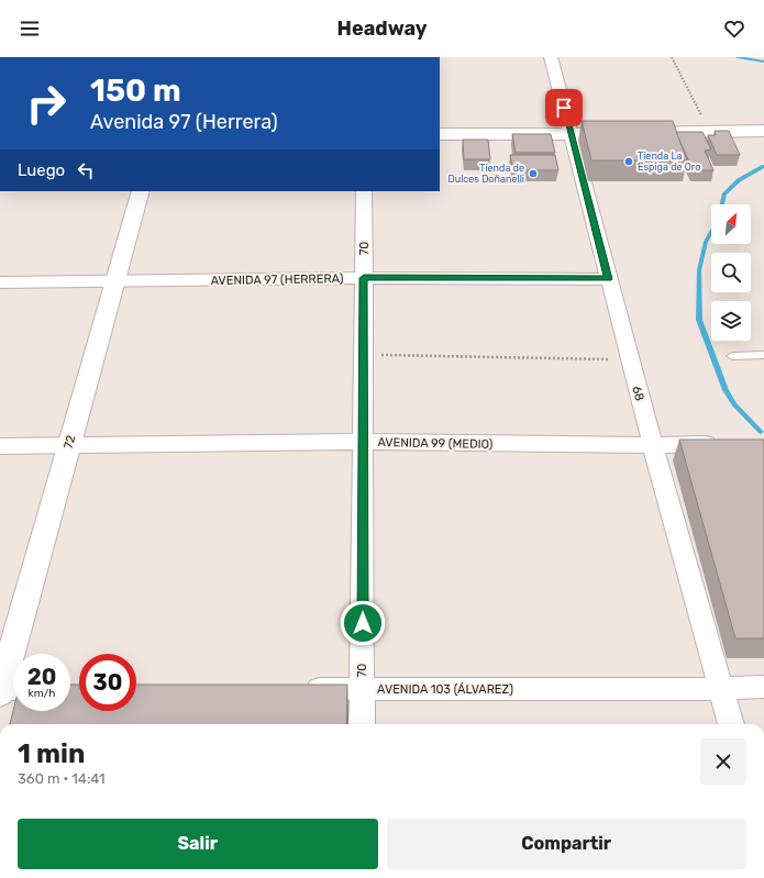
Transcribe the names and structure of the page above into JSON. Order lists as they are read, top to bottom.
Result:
{
  "streets": {
    "street": [
      "70",
      "AVENIDA 97 (HERRERA)",
      "68",
      "72",
      "AVENIDA 99 (MEDIO)",
      "AVENIDA 103 (ÁLVAREZ)"
    ]
  },
  "crossings": [
    ["70", "AVENIDA 97 (HERRERA)"],
    ["70", "AVENIDA 99 (MEDIO)"],
    ["70", "AVENIDA 103 (ÁLVAREZ)"],
    ["AVENIDA 97 (HERRERA)", "68"],
    ["AVENIDA 97 (HERRERA)", "72"],
    ["68", "AVENIDA 99 (MEDIO)"],
    ["68", "AVENIDA 103 (ÁLVAREZ)"],
    ["72", "AVENIDA 99 (MEDIO)"]
  ],
  "places": ["Tienda La Espiga de Oro", "Tienda de Dulces Doñanelli"],
  "north": "top right",
  "page": {
    "header": "Headway",
    "turn": ["150 m", "Avenida 97 (Herrera)"],
    "then": "Luego",
    "speed": "20 km/h",
    "limit": "30",
    "heading": ["1 min", "360 m · 14:41"],
    "buttons": ["Salir", "Compartir"]
  }
}
